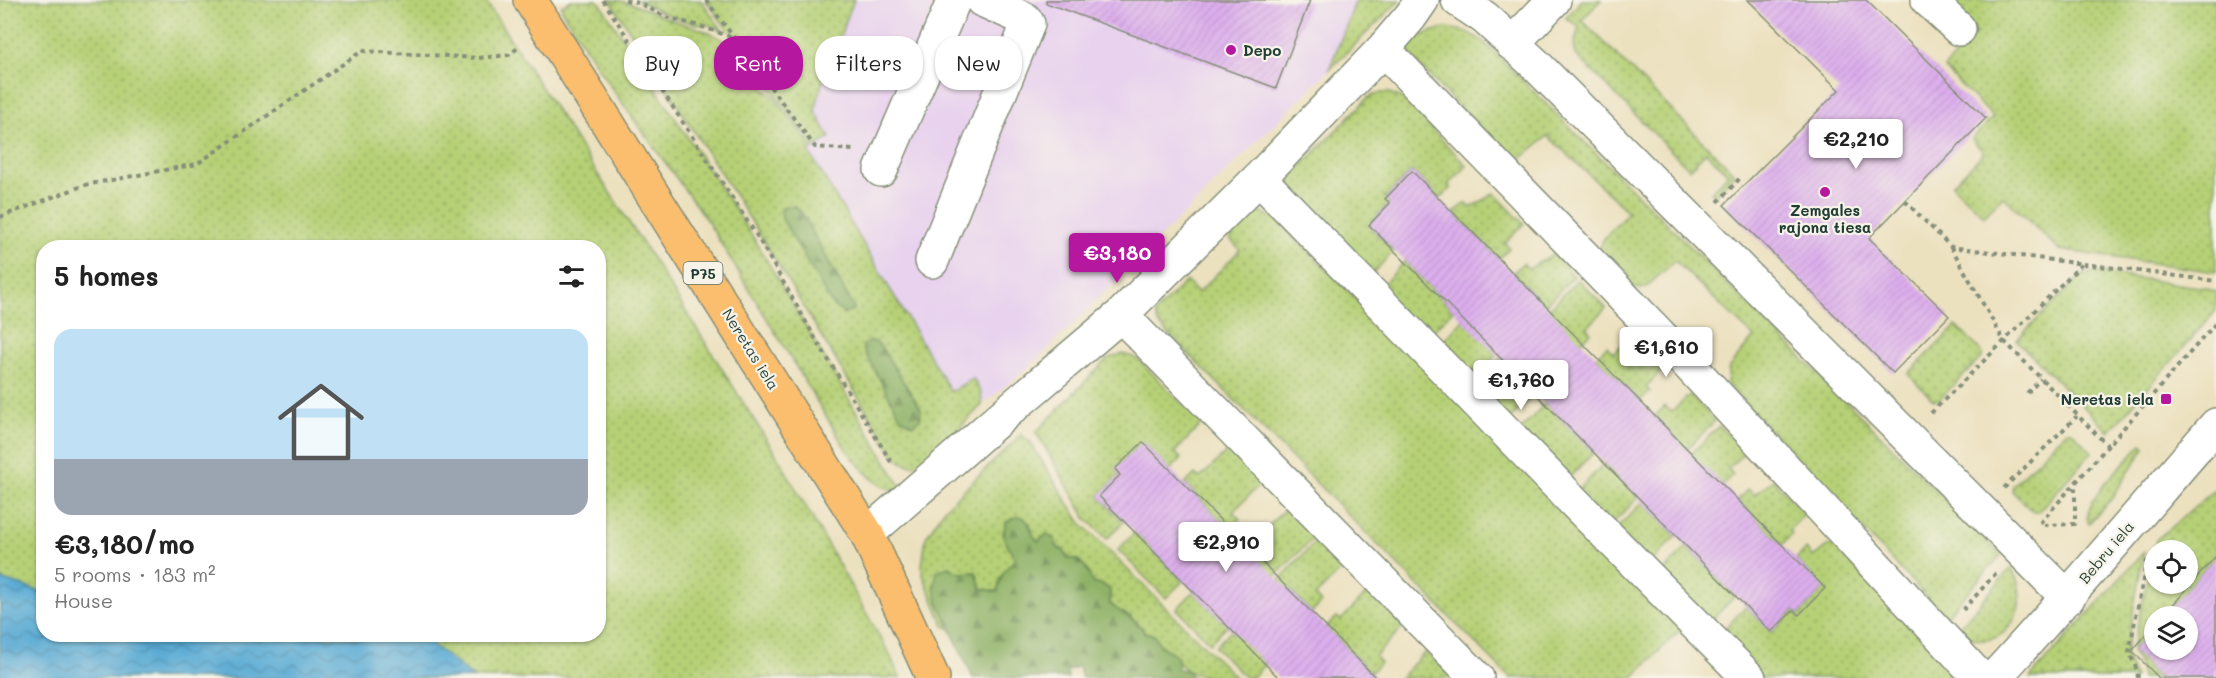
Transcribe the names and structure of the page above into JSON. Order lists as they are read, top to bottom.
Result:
{
  "streets": {
    "main road": ["P75", "Neretas iela"],
    "street": ["Bebru iela"]
  },
  "places": {
    "other": ["Depo", "Zemgales rajona tiesa"],
    "transit": ["Neretas iela"]
  },
  "page": {
    "chip": [
      "Buy",
      "Rent",
      "Filters",
      "New"
    ],
    "price": [
      "€2,210",
      "€3,180",
      "€1,610",
      "€1,760",
      "€2,910"
    ],
    "heading": "5 homes",
    "list": [
      {
        "name": "€3,180/mo",
        "note": "5 rooms · 183 m² · House"
      }
    ]
  }
}
